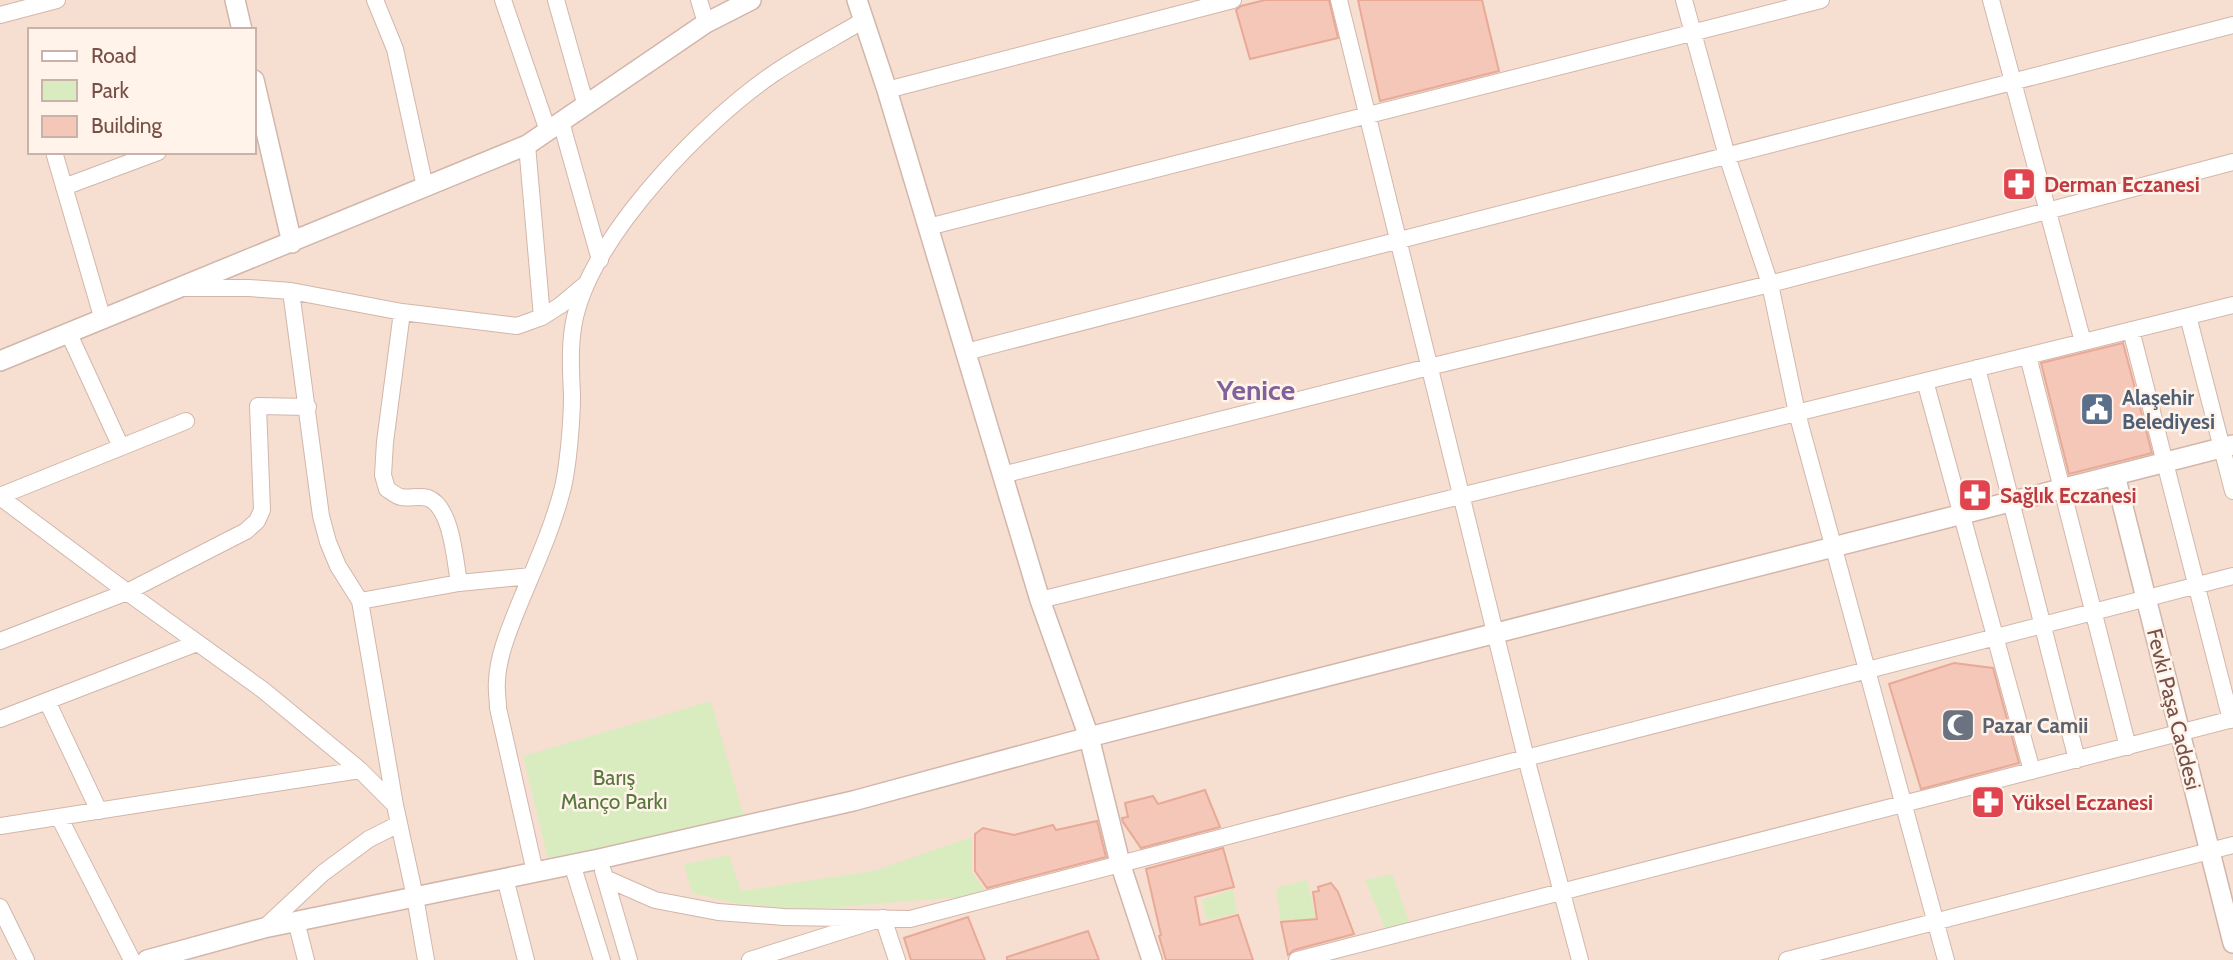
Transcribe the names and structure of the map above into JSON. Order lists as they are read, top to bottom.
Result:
{
  "streets": {
    "street": ["Fevki Paşa Caddesi"]
  },
  "districts": ["Yenice"],
  "parks": ["Barış Manço Parkı"],
  "places": {
    "pharmacy": ["Derman Eczanesi", "Sağlık Eczanesi", "Yüksel Eczanesi"],
    "public building": ["Alaşehir Belediyesi"],
    "mosque": ["Pazar Camii"]
  },
  "legend": ["Road", "Park", "Building"]
}
